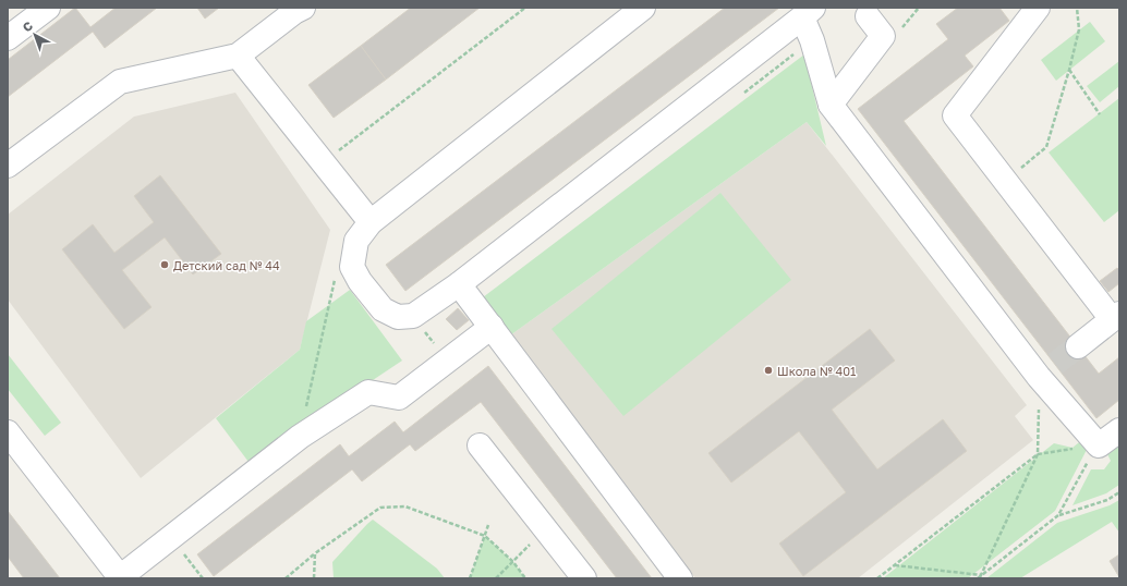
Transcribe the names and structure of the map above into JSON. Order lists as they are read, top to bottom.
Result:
{
  "places": ["Детский сад № 44", "Школа № 401"],
  "north": "top left"
}
